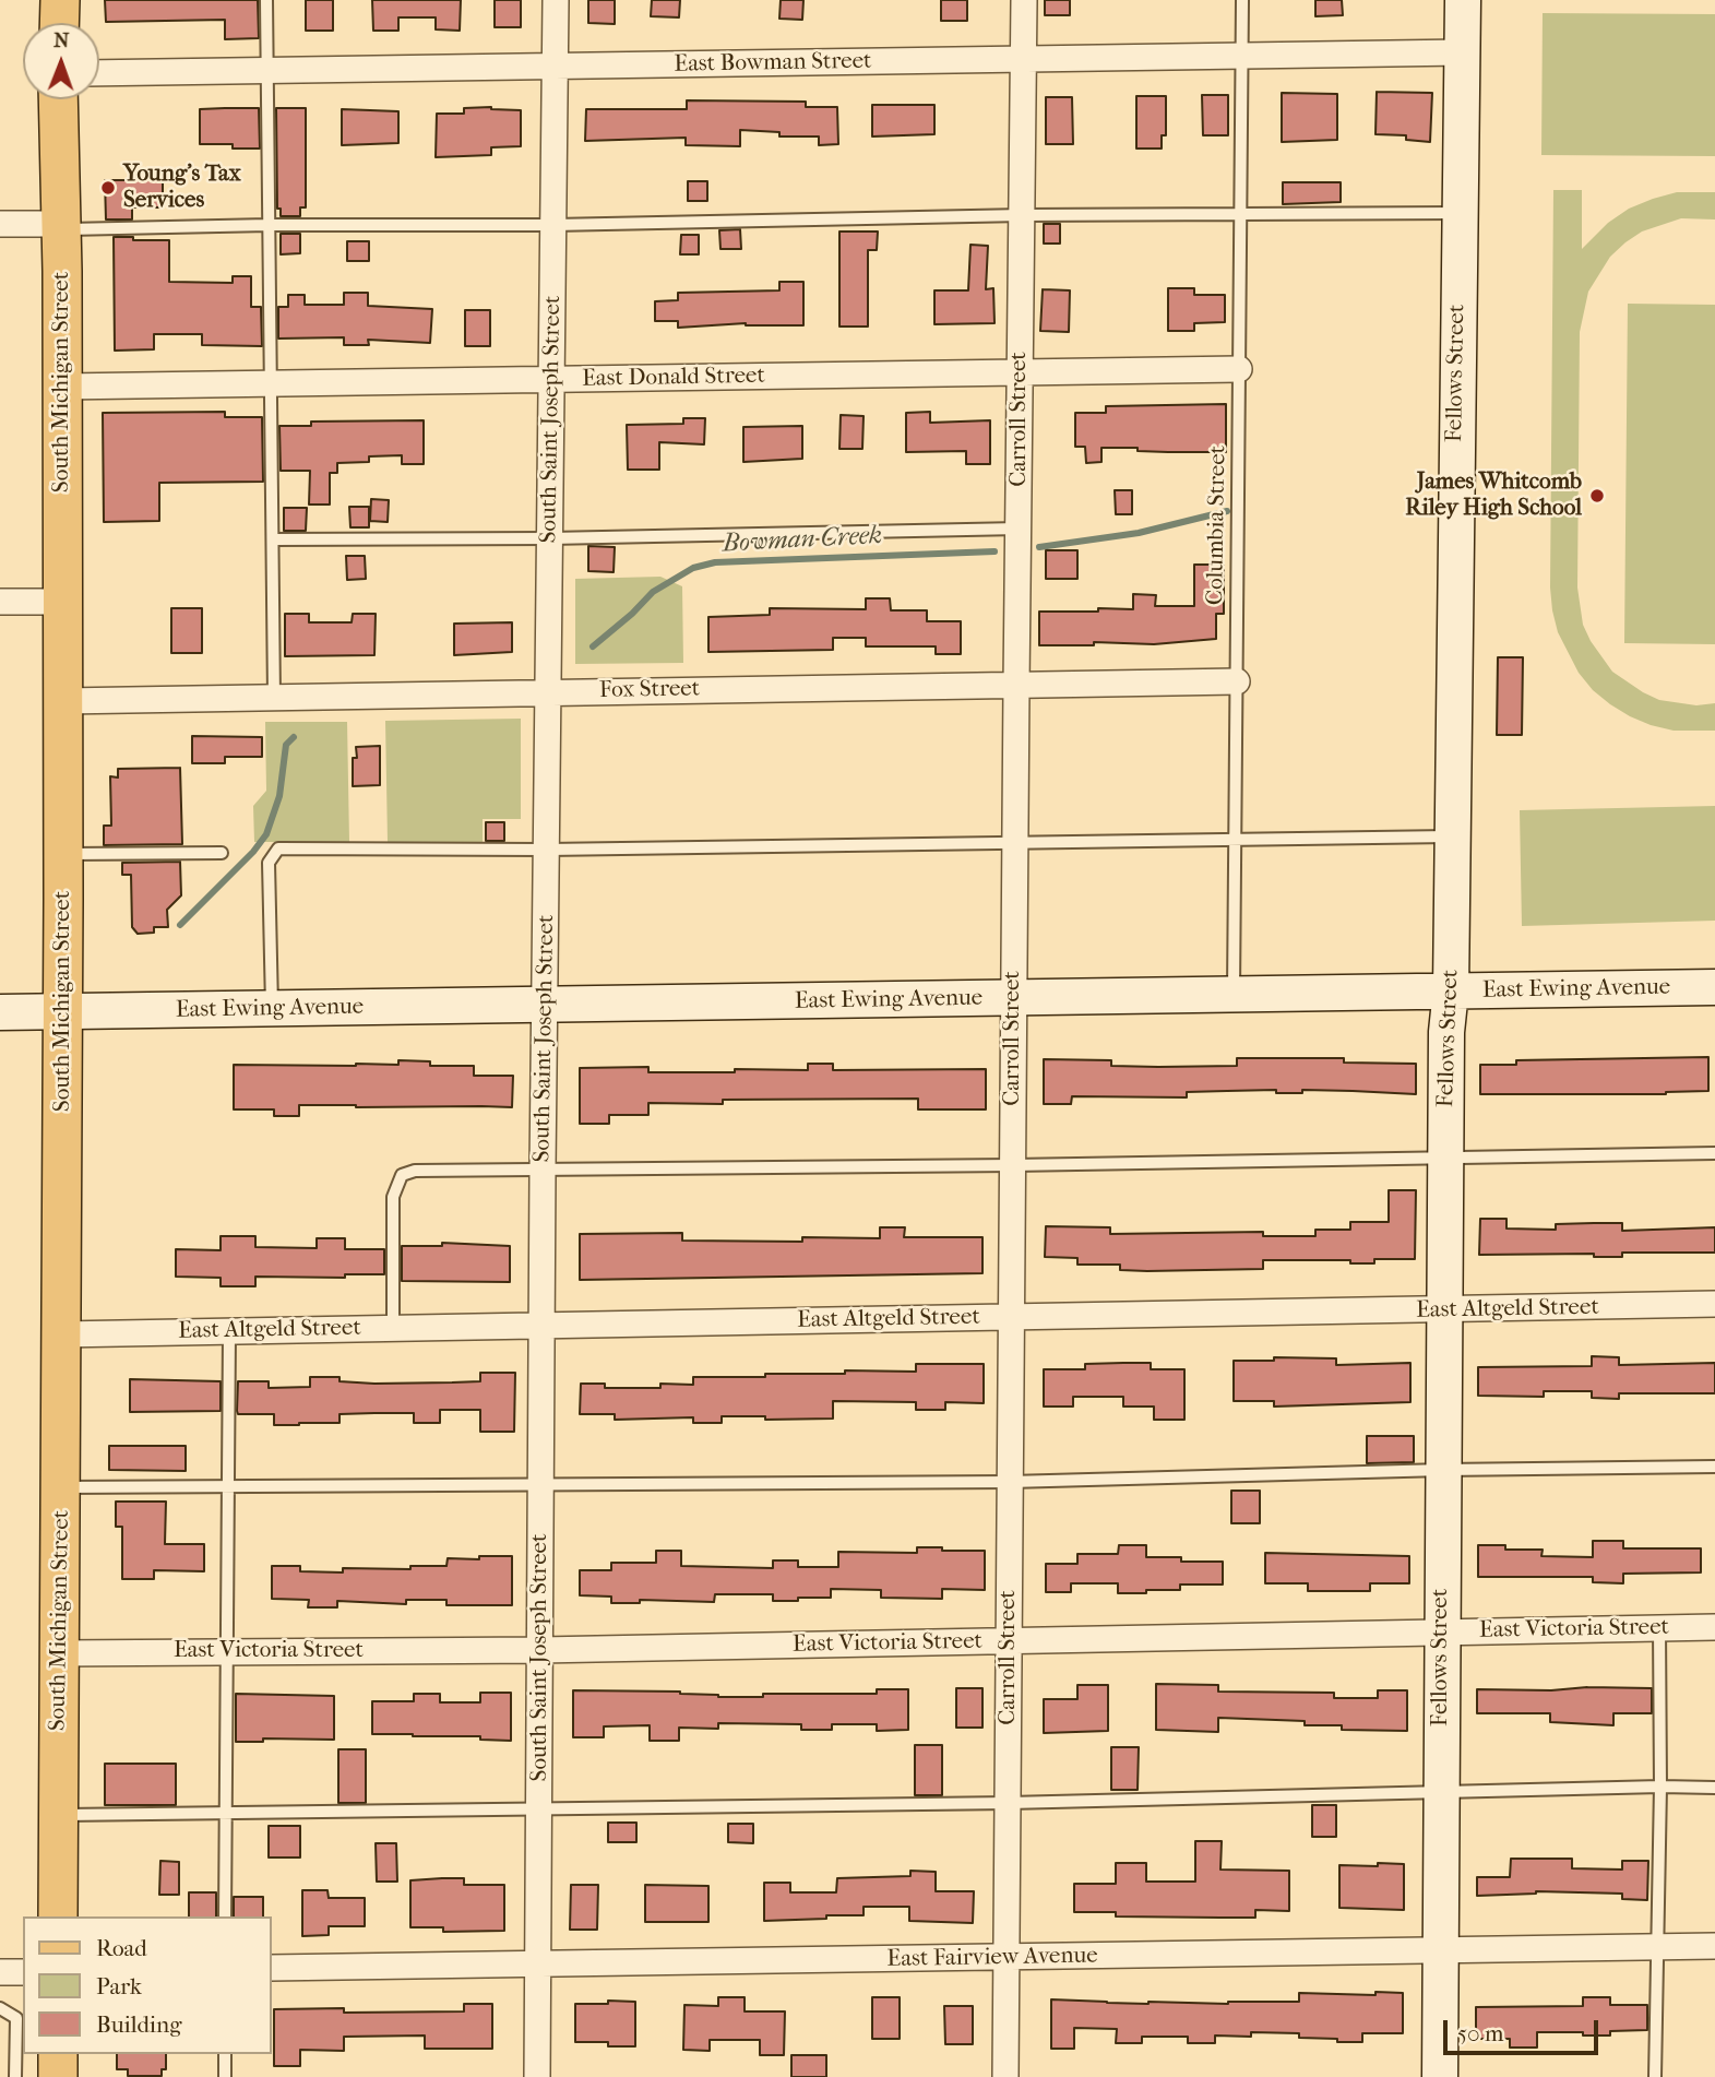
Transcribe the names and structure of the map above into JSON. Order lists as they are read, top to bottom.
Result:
{
  "streets": {
    "main road": ["South Michigan Street"],
    "street": [
      "East Bowman Street",
      "Fellows Street",
      "East Donald Street",
      "South Saint Joseph Street",
      "Carroll Street",
      "Fox Street",
      "East Ewing Avenue",
      "East Altgeld Street",
      "East Victoria Street",
      "East Fairview Avenue"
    ],
    "lane": ["Columbia Street"]
  },
  "crossings": [
    ["East Bowman Street", "Fellows Street"],
    ["East Bowman Street", "South Saint Joseph Street"],
    ["East Bowman Street", "Carroll Street"],
    ["East Bowman Street", "Columbia Street"],
    ["Fellows Street", "East Ewing Avenue"],
    ["Fellows Street", "East Altgeld Street"],
    ["Fellows Street", "East Victoria Street"],
    ["Fellows Street", "East Fairview Avenue"],
    ["East Donald Street", "South Michigan Street"],
    ["East Donald Street", "South Saint Joseph Street"],
    ["East Donald Street", "Carroll Street"],
    ["East Donald Street", "Columbia Street"],
    ["South Michigan Street", "Fox Street"],
    ["South Michigan Street", "East Ewing Avenue"],
    ["South Michigan Street", "East Altgeld Street"],
    ["South Michigan Street", "East Victoria Street"],
    ["South Saint Joseph Street", "Fox Street"],
    ["South Saint Joseph Street", "East Ewing Avenue"],
    ["South Saint Joseph Street", "East Altgeld Street"],
    ["South Saint Joseph Street", "East Victoria Street"],
    ["South Saint Joseph Street", "East Fairview Avenue"],
    ["Carroll Street", "Fox Street"],
    ["Carroll Street", "East Ewing Avenue"],
    ["Carroll Street", "East Altgeld Street"],
    ["Carroll Street", "East Victoria Street"],
    ["Carroll Street", "East Fairview Avenue"],
    ["Columbia Street", "Fox Street"],
    ["Columbia Street", "East Ewing Avenue"]
  ],
  "water": ["Bowman Creek"],
  "places": ["Young's Tax Services", "James Whitcomb Riley High School"],
  "legend": ["Road", "Park", "Building"],
  "scale_bar": "50 m",
  "north": "top"
}
